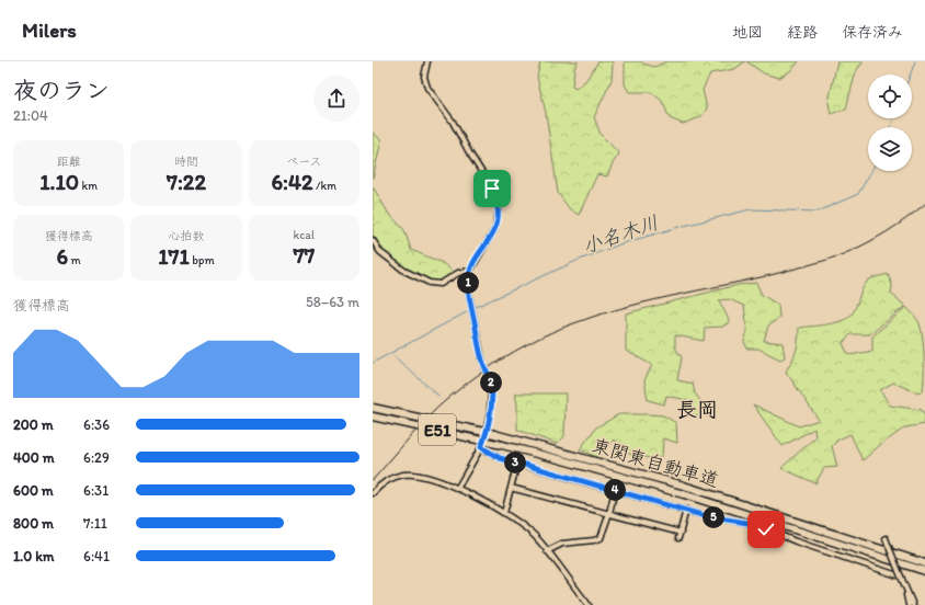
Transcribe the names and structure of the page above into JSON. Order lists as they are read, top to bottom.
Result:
{
  "streets": {
    "highway": ["E51", "東関東自動車道"]
  },
  "districts": ["長岡"],
  "water": ["小名木川"],
  "page": {
    "header": "Milers",
    "nav": ["地図", "経路", "保存済み"],
    "heading": ["夜のラン", "21:04"],
    "stats": [
      ["距離", "1.10 km"],
      ["時間", "7:22"],
      ["ペース", "6:42 /km"],
      ["獲得標高", "6 m"],
      ["心拍数", "171 bpm"],
      ["kcal", "77"]
    ],
    "pins": [
      "1",
      "2",
      "3",
      "4",
      "5"
    ],
    "chart": ["獲得標高", "58–63 m"],
    "list": [
      {
        "name": "200 m",
        "note": "6:36"
      },
      {
        "name": "400 m",
        "note": "6:29"
      },
      {
        "name": "600 m",
        "note": "6:31"
      },
      {
        "name": "800 m",
        "note": "7:11"
      },
      {
        "name": "1.0 km",
        "note": "6:41"
      }
    ]
  }
}
